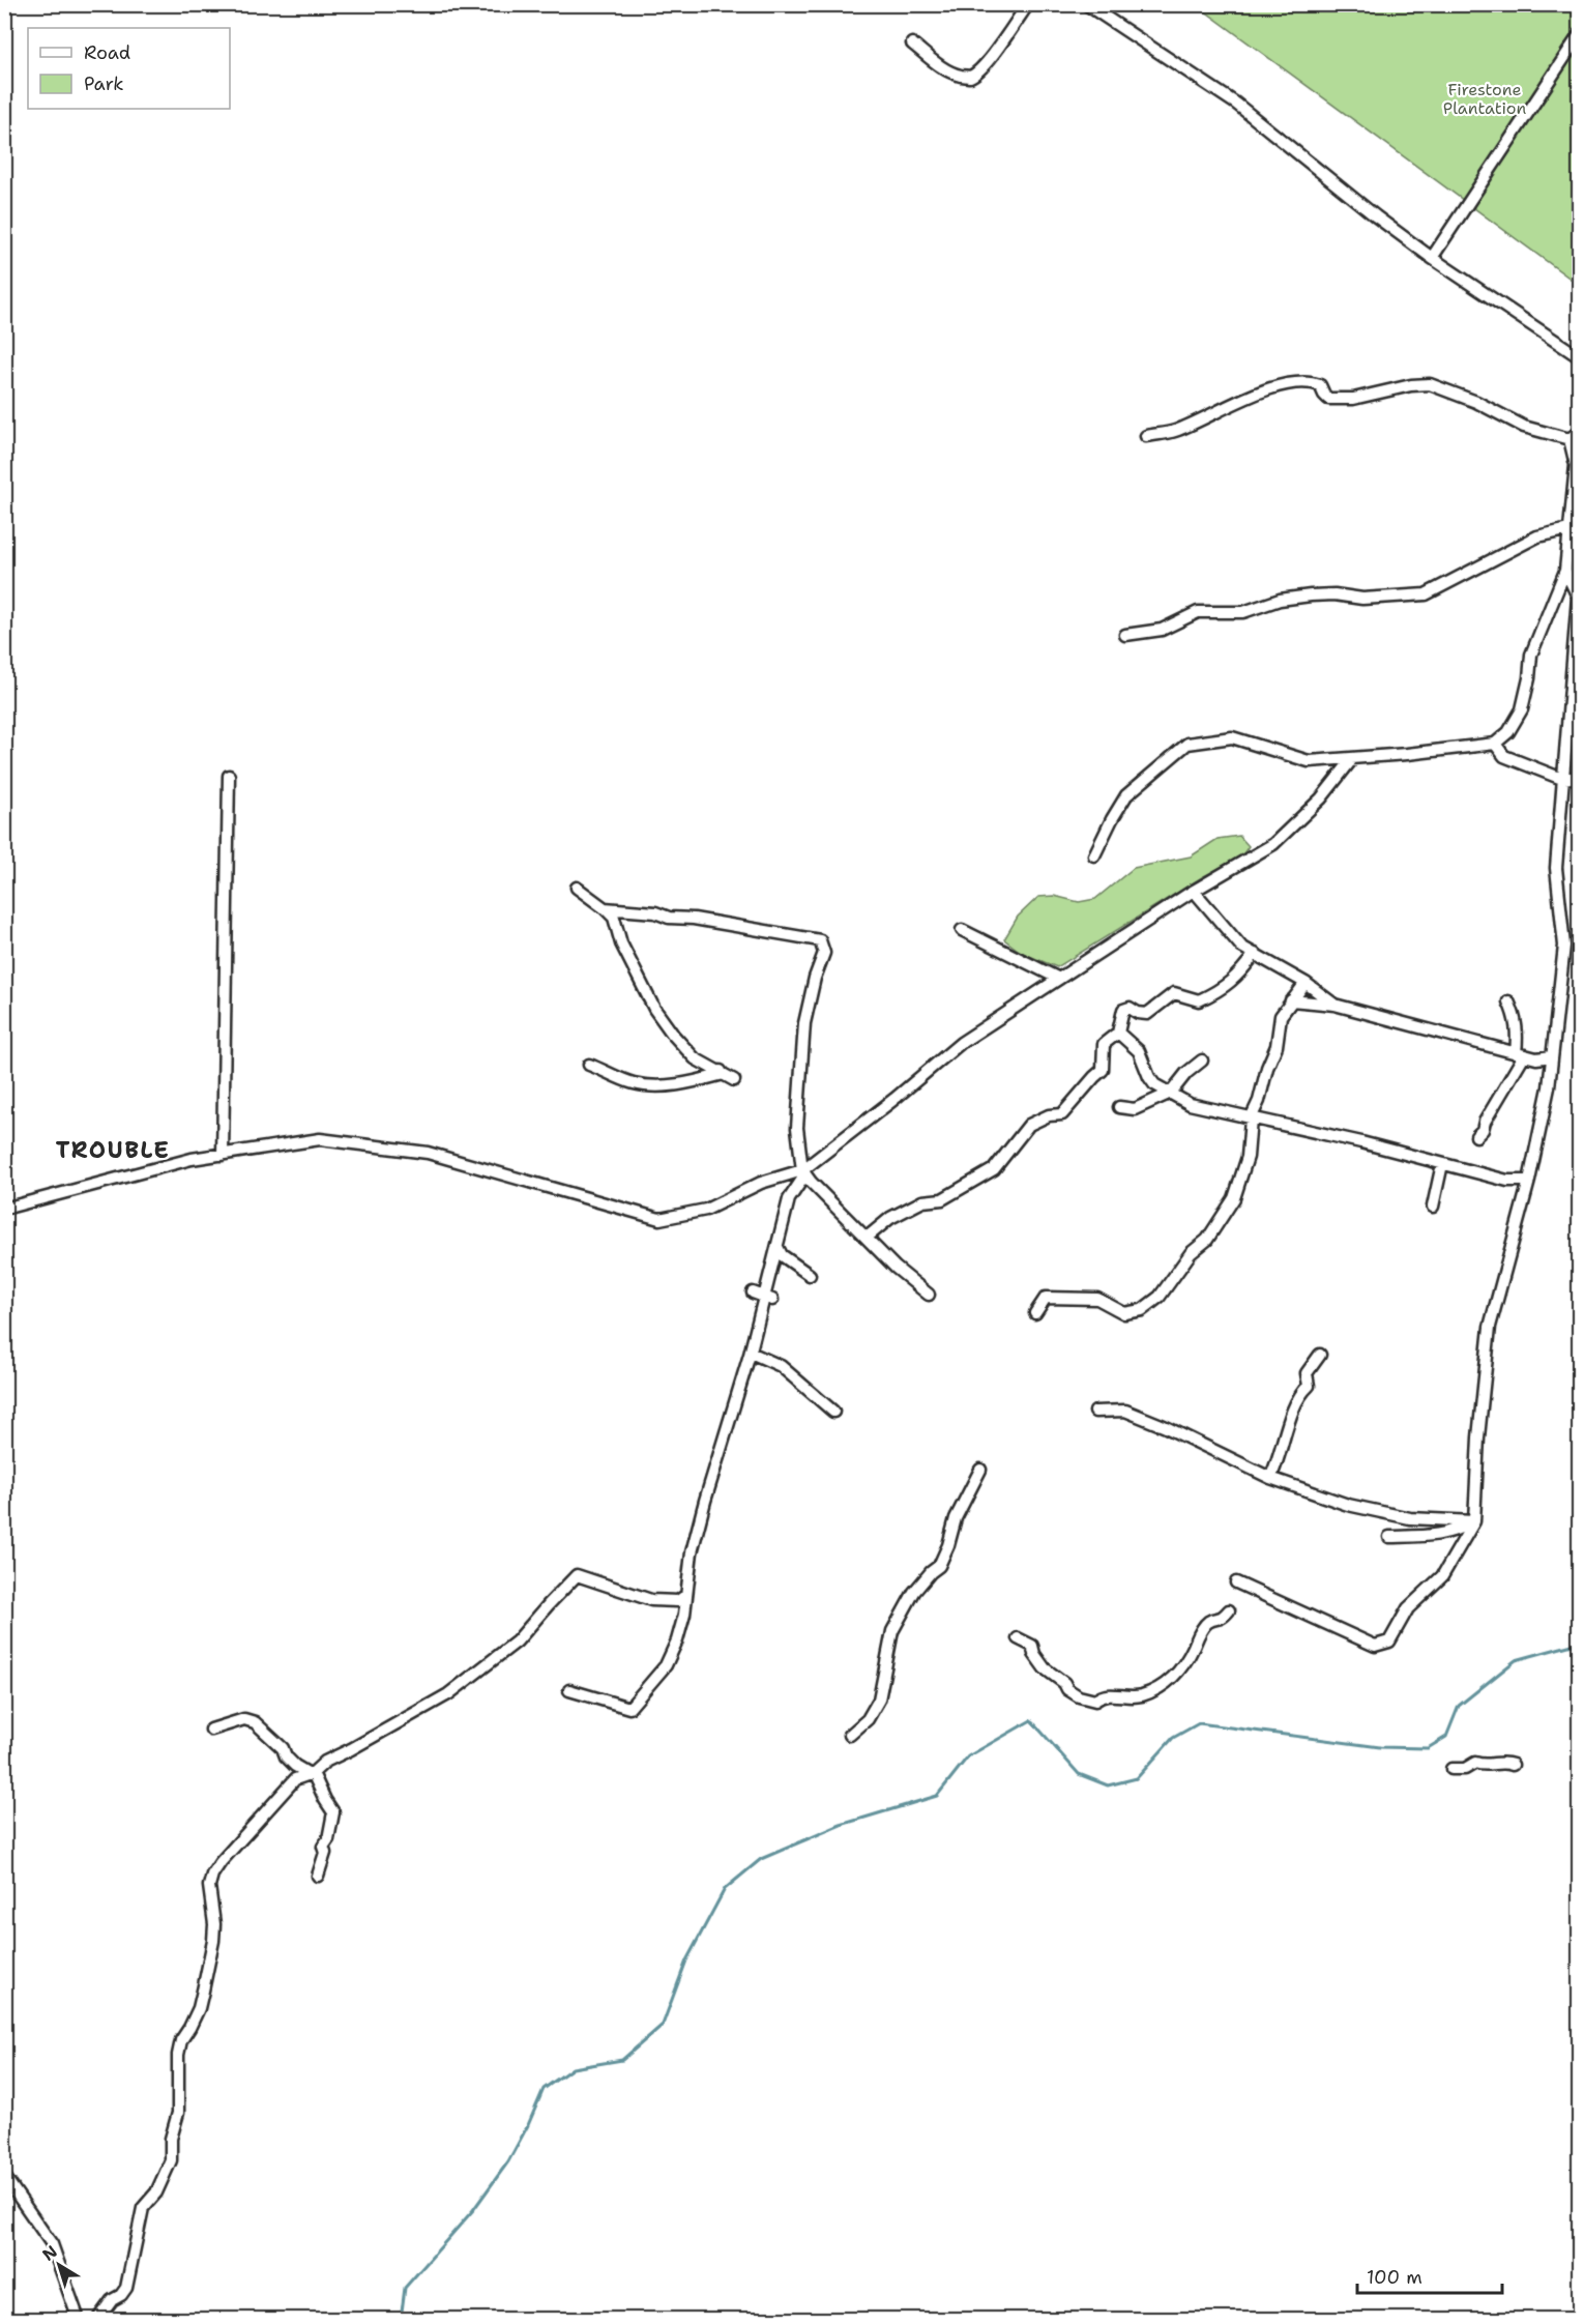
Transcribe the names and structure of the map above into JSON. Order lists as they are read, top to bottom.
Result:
{
  "districts": ["TROUBLE"],
  "parks": ["Firestone Plantation"],
  "legend": ["Road", "Park"],
  "scale_bar": "100 m",
  "north": "top left"
}
